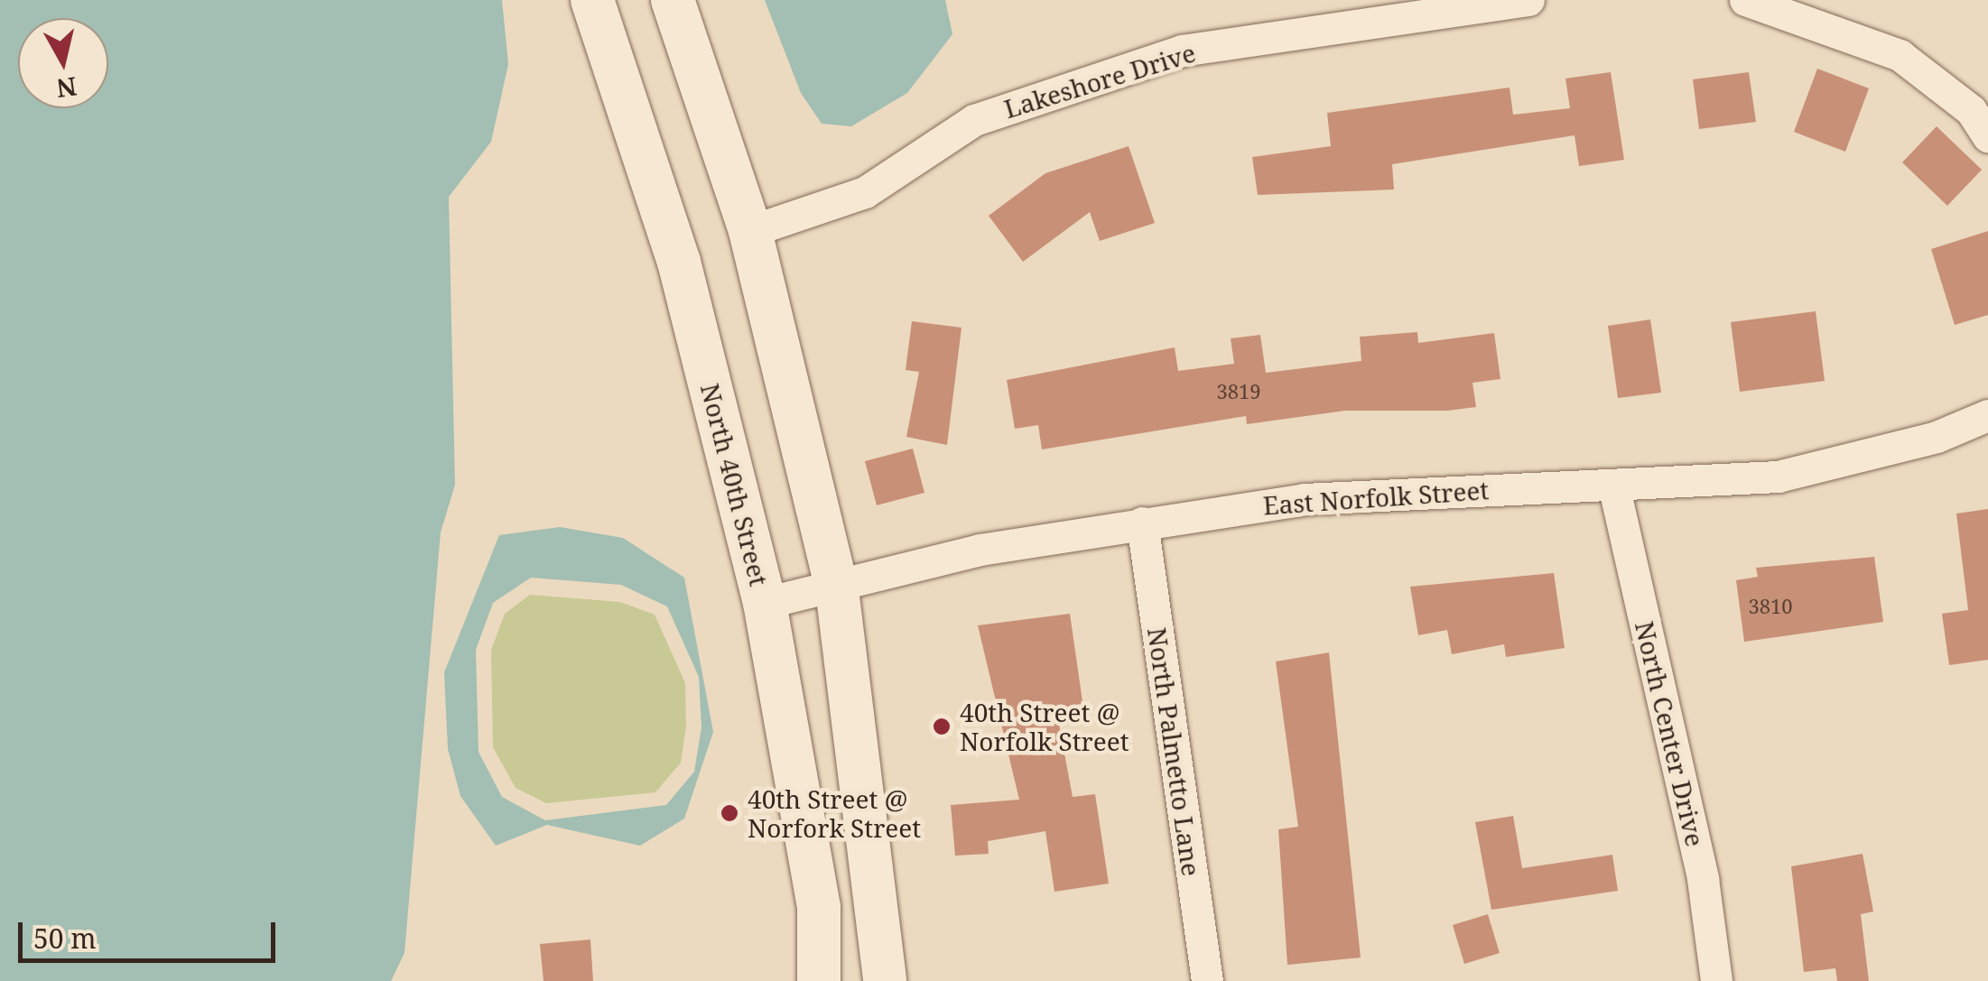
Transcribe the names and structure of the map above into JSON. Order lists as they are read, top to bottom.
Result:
{
  "streets": {
    "main road": ["North 40th Street"],
    "street": [
      "Lakeshore Drive",
      "East Norfolk Street",
      "North Center Drive",
      "North Palmetto Lane"
    ]
  },
  "crossings": [
    ["North 40th Street", "East Norfolk Street"],
    ["East Norfolk Street", "North Center Drive"],
    ["East Norfolk Street", "North Palmetto Lane"]
  ],
  "places": ["40th Street @ Norfolk Street", "40th Street @ Norfork Street"],
  "house_numbers": ["3819", "3810"],
  "scale_bar": "50 m",
  "north": "bottom"
}
